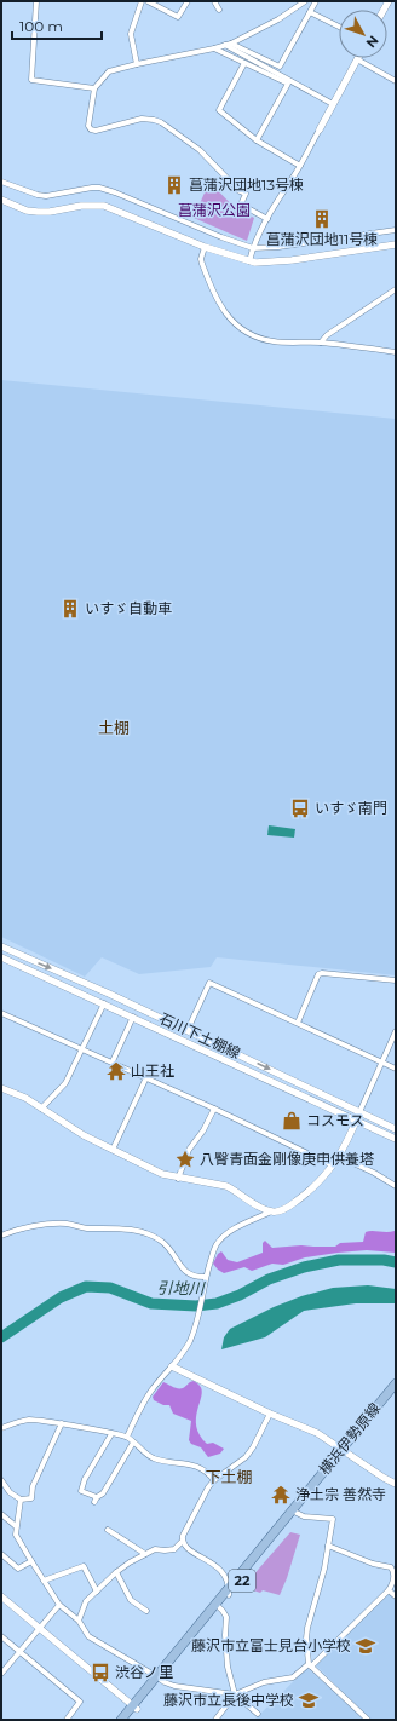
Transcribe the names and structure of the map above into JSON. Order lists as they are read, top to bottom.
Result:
{
  "streets": {
    "main road": ["横浜伊勢原線", "22"],
    "street": ["石川下土棚線"]
  },
  "districts": ["土棚", "下土棚"],
  "water": ["引地川"],
  "parks": ["菖蒲沢公園"],
  "places": {
    "building": ["菖蒲沢団地13号棟", "菖蒲沢団地11号棟", "いすゞ自動車"],
    "bus stop": ["いすゞ南門", "渋谷ノ里"],
    "temple": ["山王社", "浄土宗 善然寺"],
    "shop": ["コスモス"],
    "place": ["八臀青面金剛像庚申供養塔"],
    "school or university": ["藤沢市立富士見台小学校", "藤沢市立長後中学校"]
  },
  "scale_bar": "100 m",
  "north": "bottom right"
}
